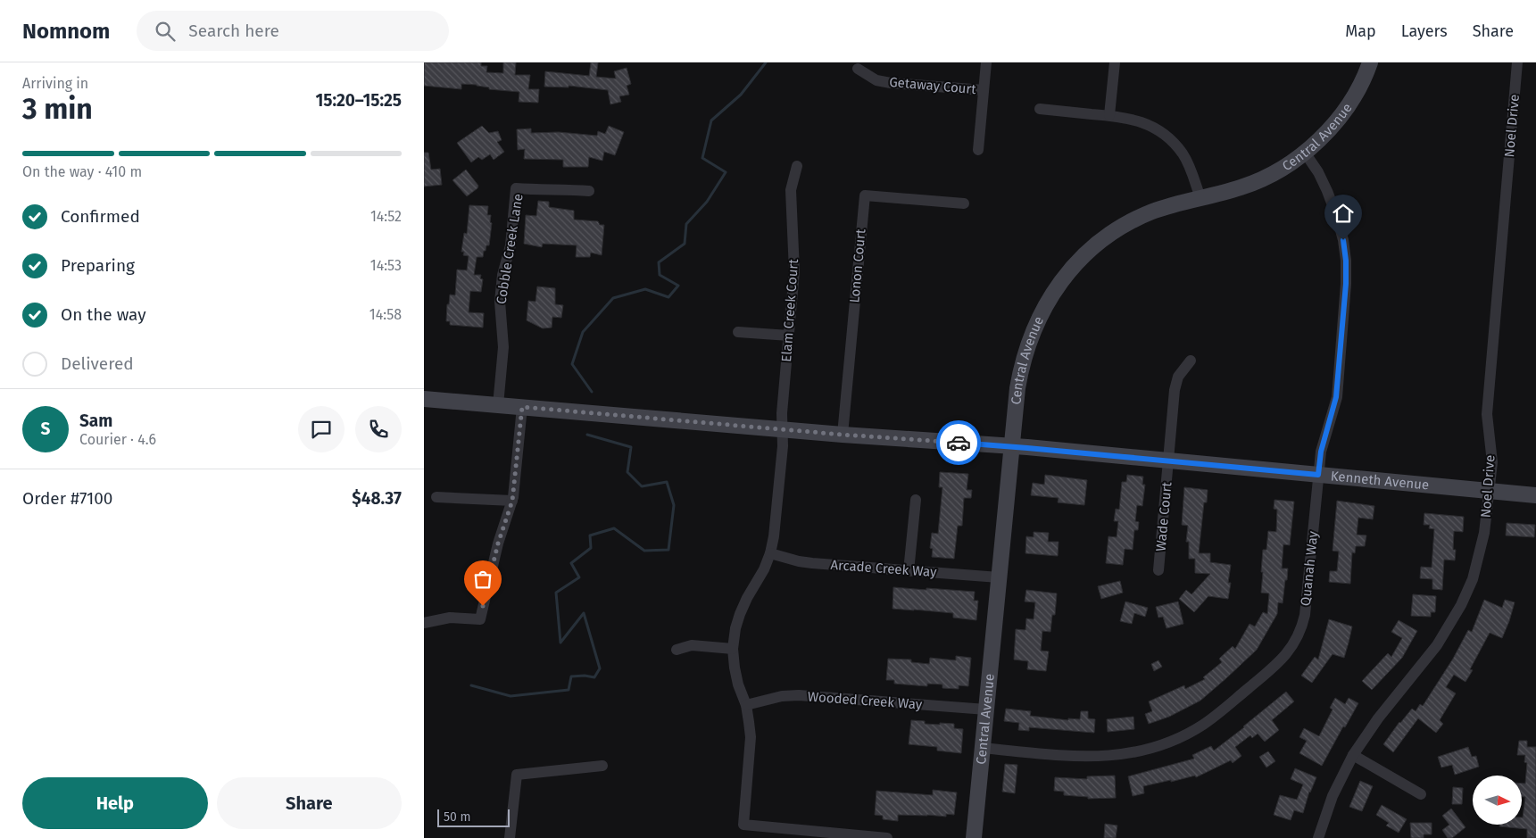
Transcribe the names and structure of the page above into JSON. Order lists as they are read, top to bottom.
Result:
{
  "streets": {
    "main road": ["Central Avenue", "Kenneth Avenue"],
    "street": [
      "Getaway Court",
      "Noel Drive",
      "Cobble Creek Lane",
      "Lonon Court",
      "Elam Creek Court",
      "Wade Court",
      "Arcade Creek Way",
      "Quanah Way",
      "Wooded Creek Way"
    ]
  },
  "crossings": [
    ["Noel Drive", "Kenneth Avenue"],
    ["Central Avenue", "Kenneth Avenue"],
    ["Central Avenue", "Arcade Creek Way"],
    ["Central Avenue", "Quanah Way"],
    ["Central Avenue", "Wooded Creek Way"],
    ["Cobble Creek Lane", "Kenneth Avenue"],
    ["Lonon Court", "Kenneth Avenue"],
    ["Elam Creek Court", "Kenneth Avenue"],
    ["Elam Creek Court", "Arcade Creek Way"],
    ["Elam Creek Court", "Wooded Creek Way"],
    ["Kenneth Avenue", "Wade Court"],
    ["Kenneth Avenue", "Quanah Way"]
  ],
  "scale_bar": "50 m",
  "north": "right",
  "page": {
    "header": "Nomnom",
    "search": "Search here",
    "nav": ["Map", "Layers", "Share"],
    "heading": ["3 min", "Arriving in", "15:20–15:25"],
    "panel": [
      "Sam",
      "Courier · 4.6",
      "Order #7100",
      "$48.37"
    ],
    "bar": "On the way · 410 m",
    "list": [
      ["Confirmed", "14:52"],
      ["Preparing", "14:53"],
      ["On the way", "14:58"],
      "Delivered"
    ],
    "round": "S",
    "buttons": ["Help", "Share"],
    "scale": "50 m"
  }
}
